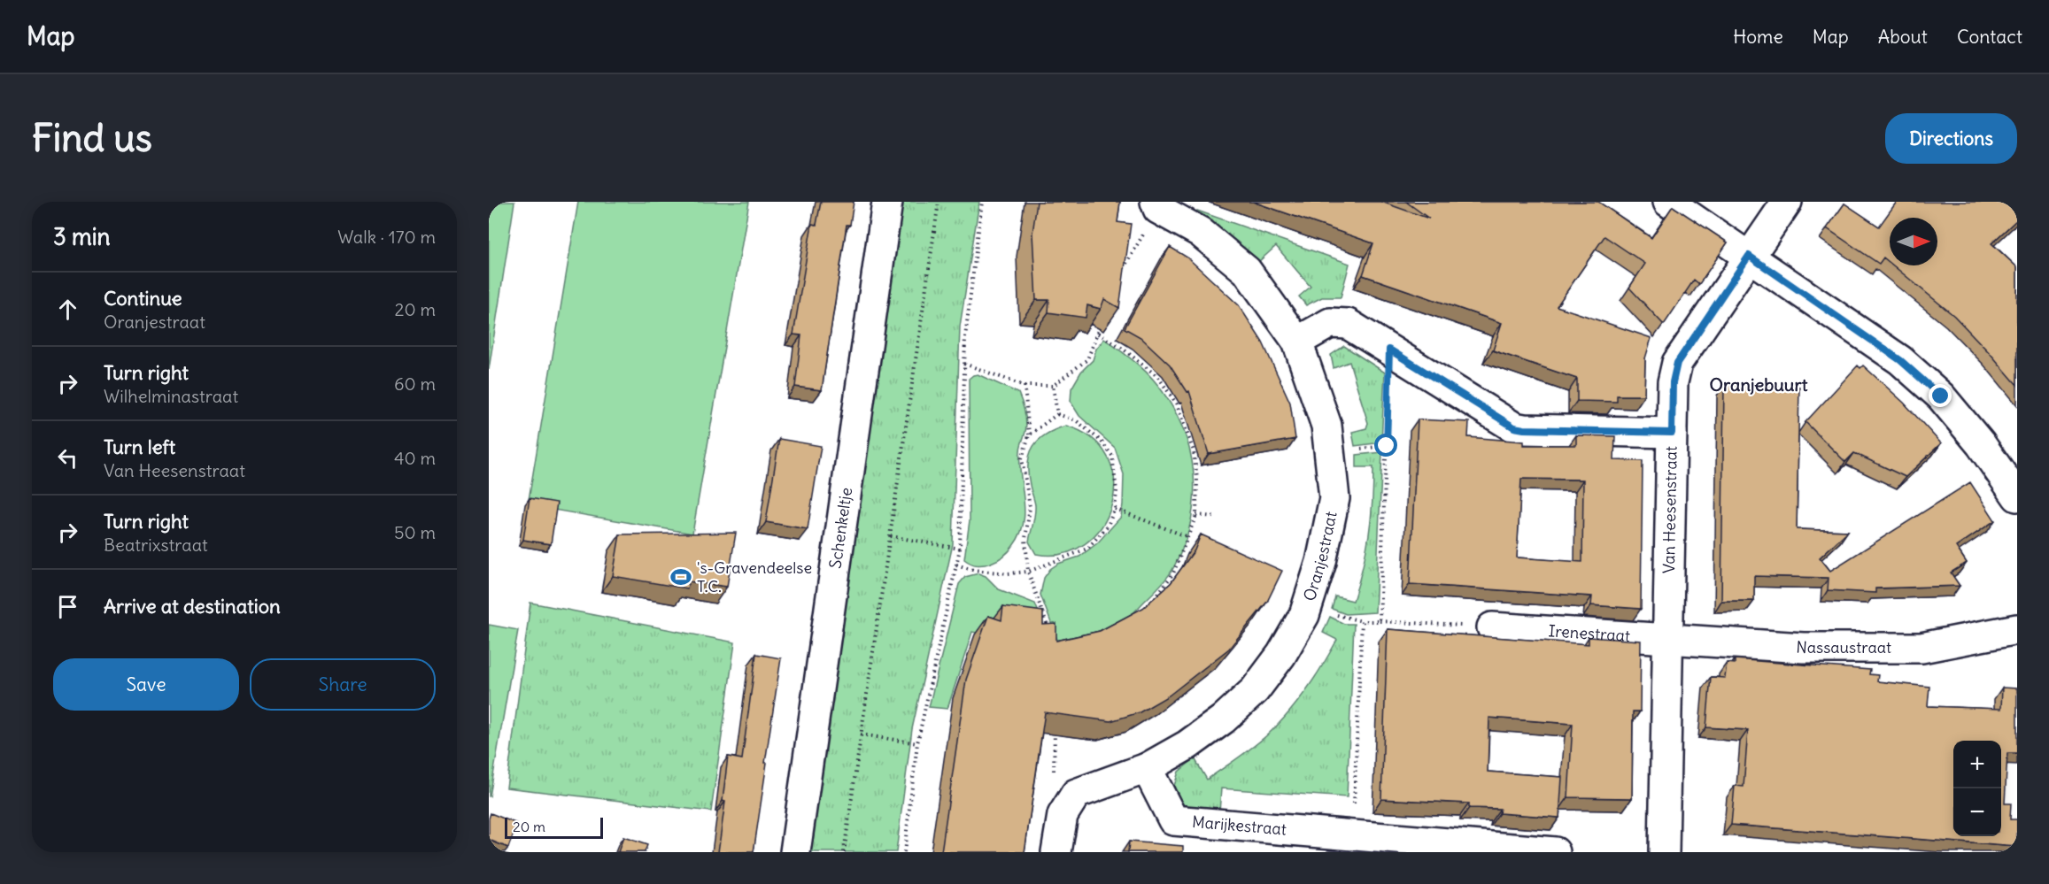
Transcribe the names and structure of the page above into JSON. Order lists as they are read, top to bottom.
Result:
{
  "streets": {
    "street": [
      "Van Heesenstraat",
      "Schenkeltje",
      "Oranjestraat",
      "Irenestraat",
      "Nassaustraat",
      "Marijkestraat"
    ]
  },
  "crossings": [
    ["Van Heesenstraat", "Irenestraat"],
    ["Van Heesenstraat", "Nassaustraat"],
    ["Oranjestraat", "Marijkestraat"],
    ["Irenestraat", "Nassaustraat"]
  ],
  "districts": ["Oranjebuurt"],
  "places": {
    "sports": ["'s-Gravendeelse T.C."]
  },
  "scale_bar": "20 m",
  "north": "right",
  "page": {
    "header": "Map",
    "nav": [
      "Home",
      "Map",
      "About",
      "Contact"
    ],
    "buttons": [
      "Directions",
      ["Save", "Share"]
    ],
    "title": "Find us",
    "heading": ["3 min", "Walk · 170 m"],
    "list": [
      ["Continue", "Oranjestraat", "20 m"],
      ["Turn right", "Wilhelminastraat", "60 m"],
      ["Turn left", "Van Heesenstraat", "40 m"],
      ["Turn right", "Beatrixstraat", "50 m"],
      "Arrive at destination"
    ],
    "map_buttons": ["+", "−"],
    "scale": "20 m"
  }
}
